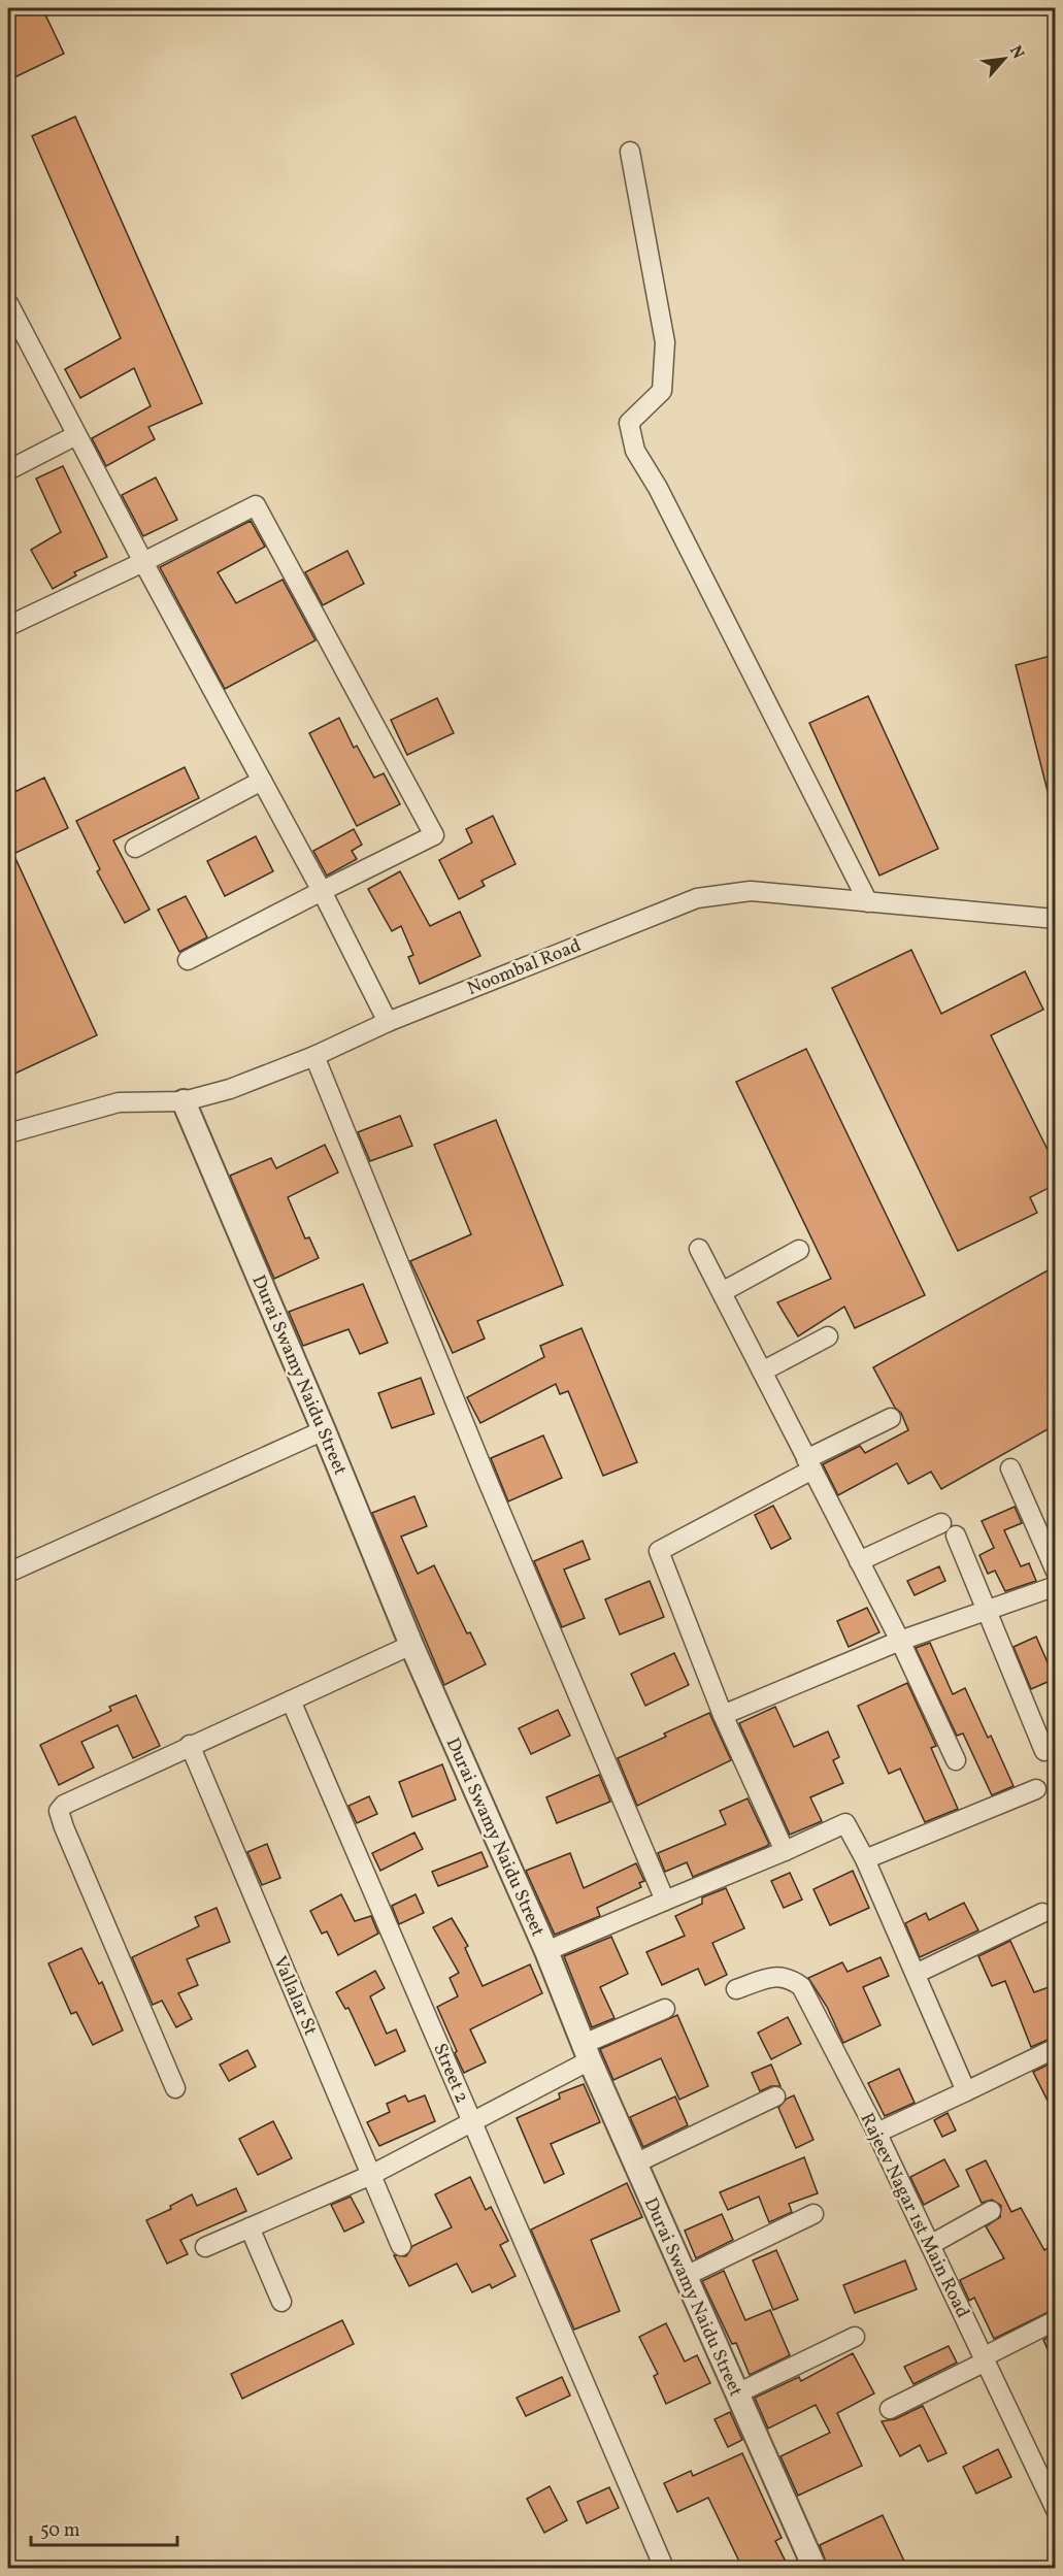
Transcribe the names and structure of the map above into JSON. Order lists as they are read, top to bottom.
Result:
{
  "streets": {
    "street": [
      "Noombal Road",
      "Durai Swamy Naidu Street",
      "Vallalar St",
      "Street 2",
      "Rajeev Nagar 1st Main Road"
    ]
  },
  "crossings": [
    ["Noombal Road", "Durai Swamy Naidu Street"]
  ],
  "scale_bar": "50 m",
  "north": "top right"
}
